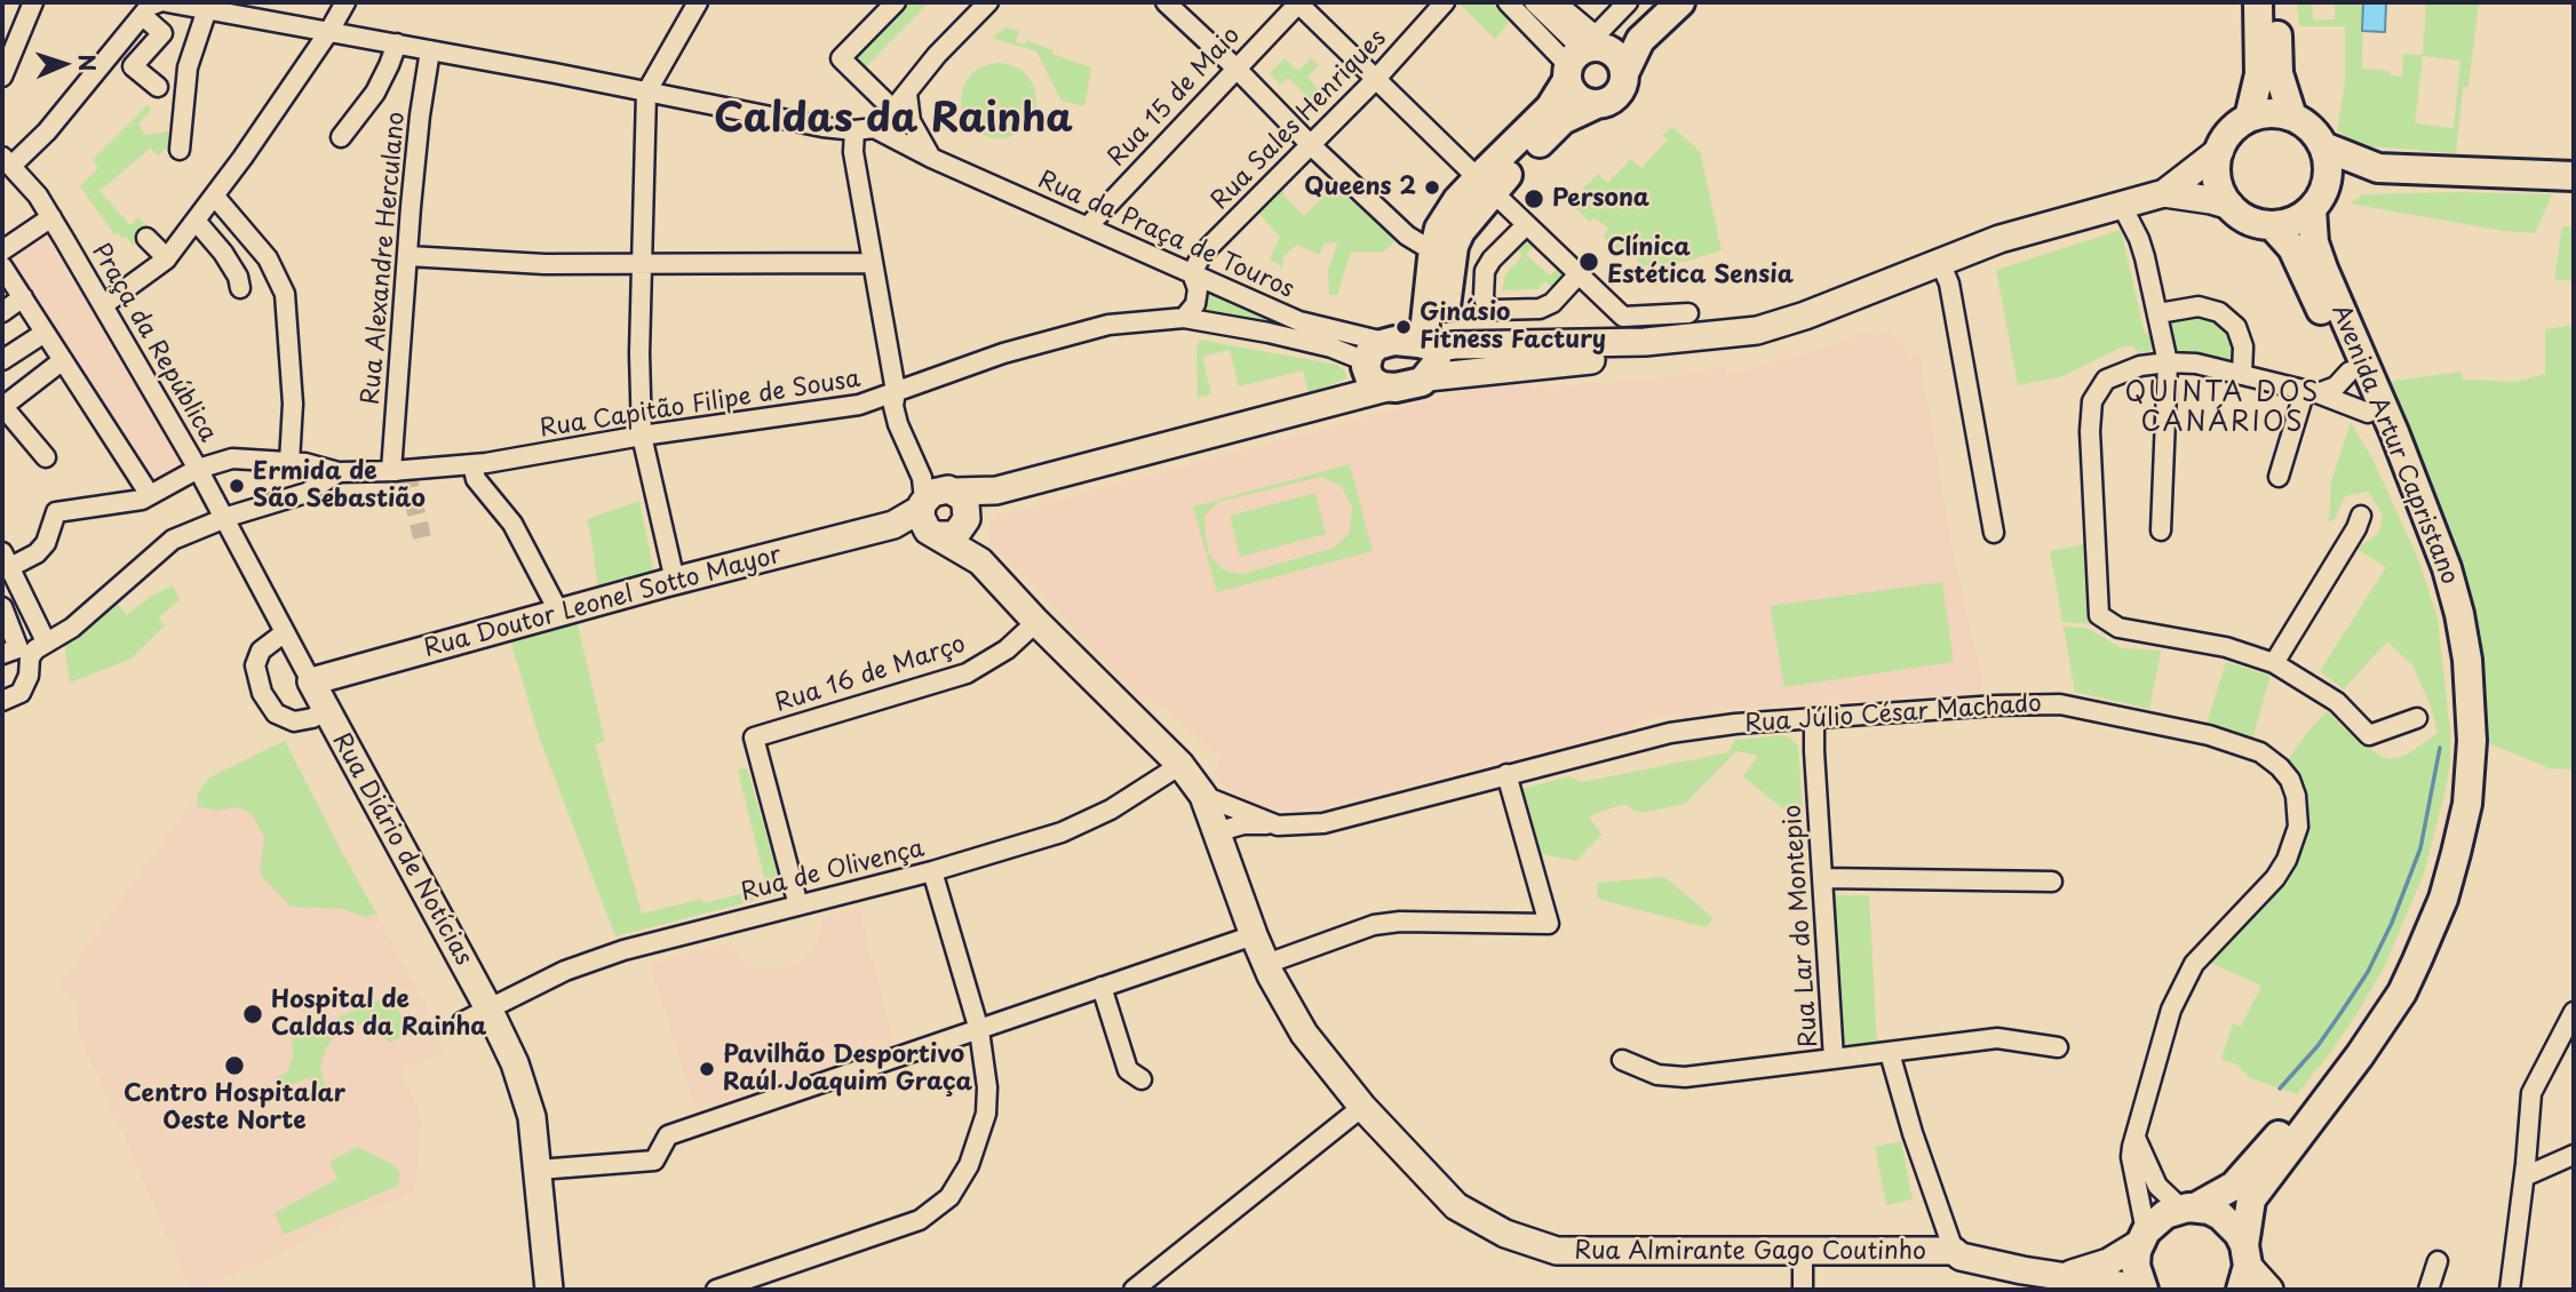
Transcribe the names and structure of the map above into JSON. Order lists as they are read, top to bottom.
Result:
{
  "streets": {
    "main road": [
      "Avenida Artur Capristano",
      "Rua Doutor Leonel Sotto Mayor",
      "Rua Diário de Notícias",
      "Rua Almirante Gago Coutinho"
    ],
    "street": [
      "Rua 15 de Maio",
      "Rua Sales Henriques",
      "Rua da Praça de Touros",
      "Rua Alexandre Herculano",
      "Praça da República",
      "Rua Capitão Filipe de Sousa",
      "Rua 16 de Março",
      "Rua Júlio César Machado",
      "Rua de Olivença",
      "Rua Lar do Montepio"
    ]
  },
  "crossings": [
    ["Rua 15 de Maio", "Rua da Praça de Touros"],
    ["Rua Sales Henriques", "Rua da Praça de Touros"],
    ["Rua da Praça de Touros", "Rua Alexandre Herculano"],
    ["Rua da Praça de Touros", "Rua Capitão Filipe de Sousa"],
    ["Rua da Praça de Touros", "Rua Doutor Leonel Sotto Mayor"],
    ["Rua Alexandre Herculano", "Rua Capitão Filipe de Sousa"],
    ["Praça da República", "Rua Capitão Filipe de Sousa"],
    ["Praça da República", "Rua Diário de Notícias"],
    ["Rua Capitão Filipe de Sousa", "Rua Doutor Leonel Sotto Mayor"],
    ["Rua Capitão Filipe de Sousa", "Rua Diário de Notícias"],
    ["Avenida Artur Capristano", "Rua Júlio César Machado"],
    ["Avenida Artur Capristano", "Rua Almirante Gago Coutinho"],
    ["Rua Doutor Leonel Sotto Mayor", "Rua Diário de Notícias"],
    ["Rua 16 de Março", "Rua de Olivença"],
    ["Rua Júlio César Machado", "Rua Lar do Montepio"],
    ["Rua Júlio César Machado", "Rua Almirante Gago Coutinho"],
    ["Rua Diário de Notícias", "Rua de Olivença"]
  ],
  "districts": ["Caldas da Rainha", "QUINTA DOS CANÁRIOS"],
  "places": [
    "Queens 2",
    "Persona",
    "Clínica Estética Sensia",
    "Ginásio Fitness Factury",
    "Ermida de São Sebastião",
    "Hospital de Caldas da Rainha",
    "Centro Hospitalar Oeste Norte",
    "Pavilhão Desportivo Raúl Joaquim Graça"
  ],
  "north": "right"
}
